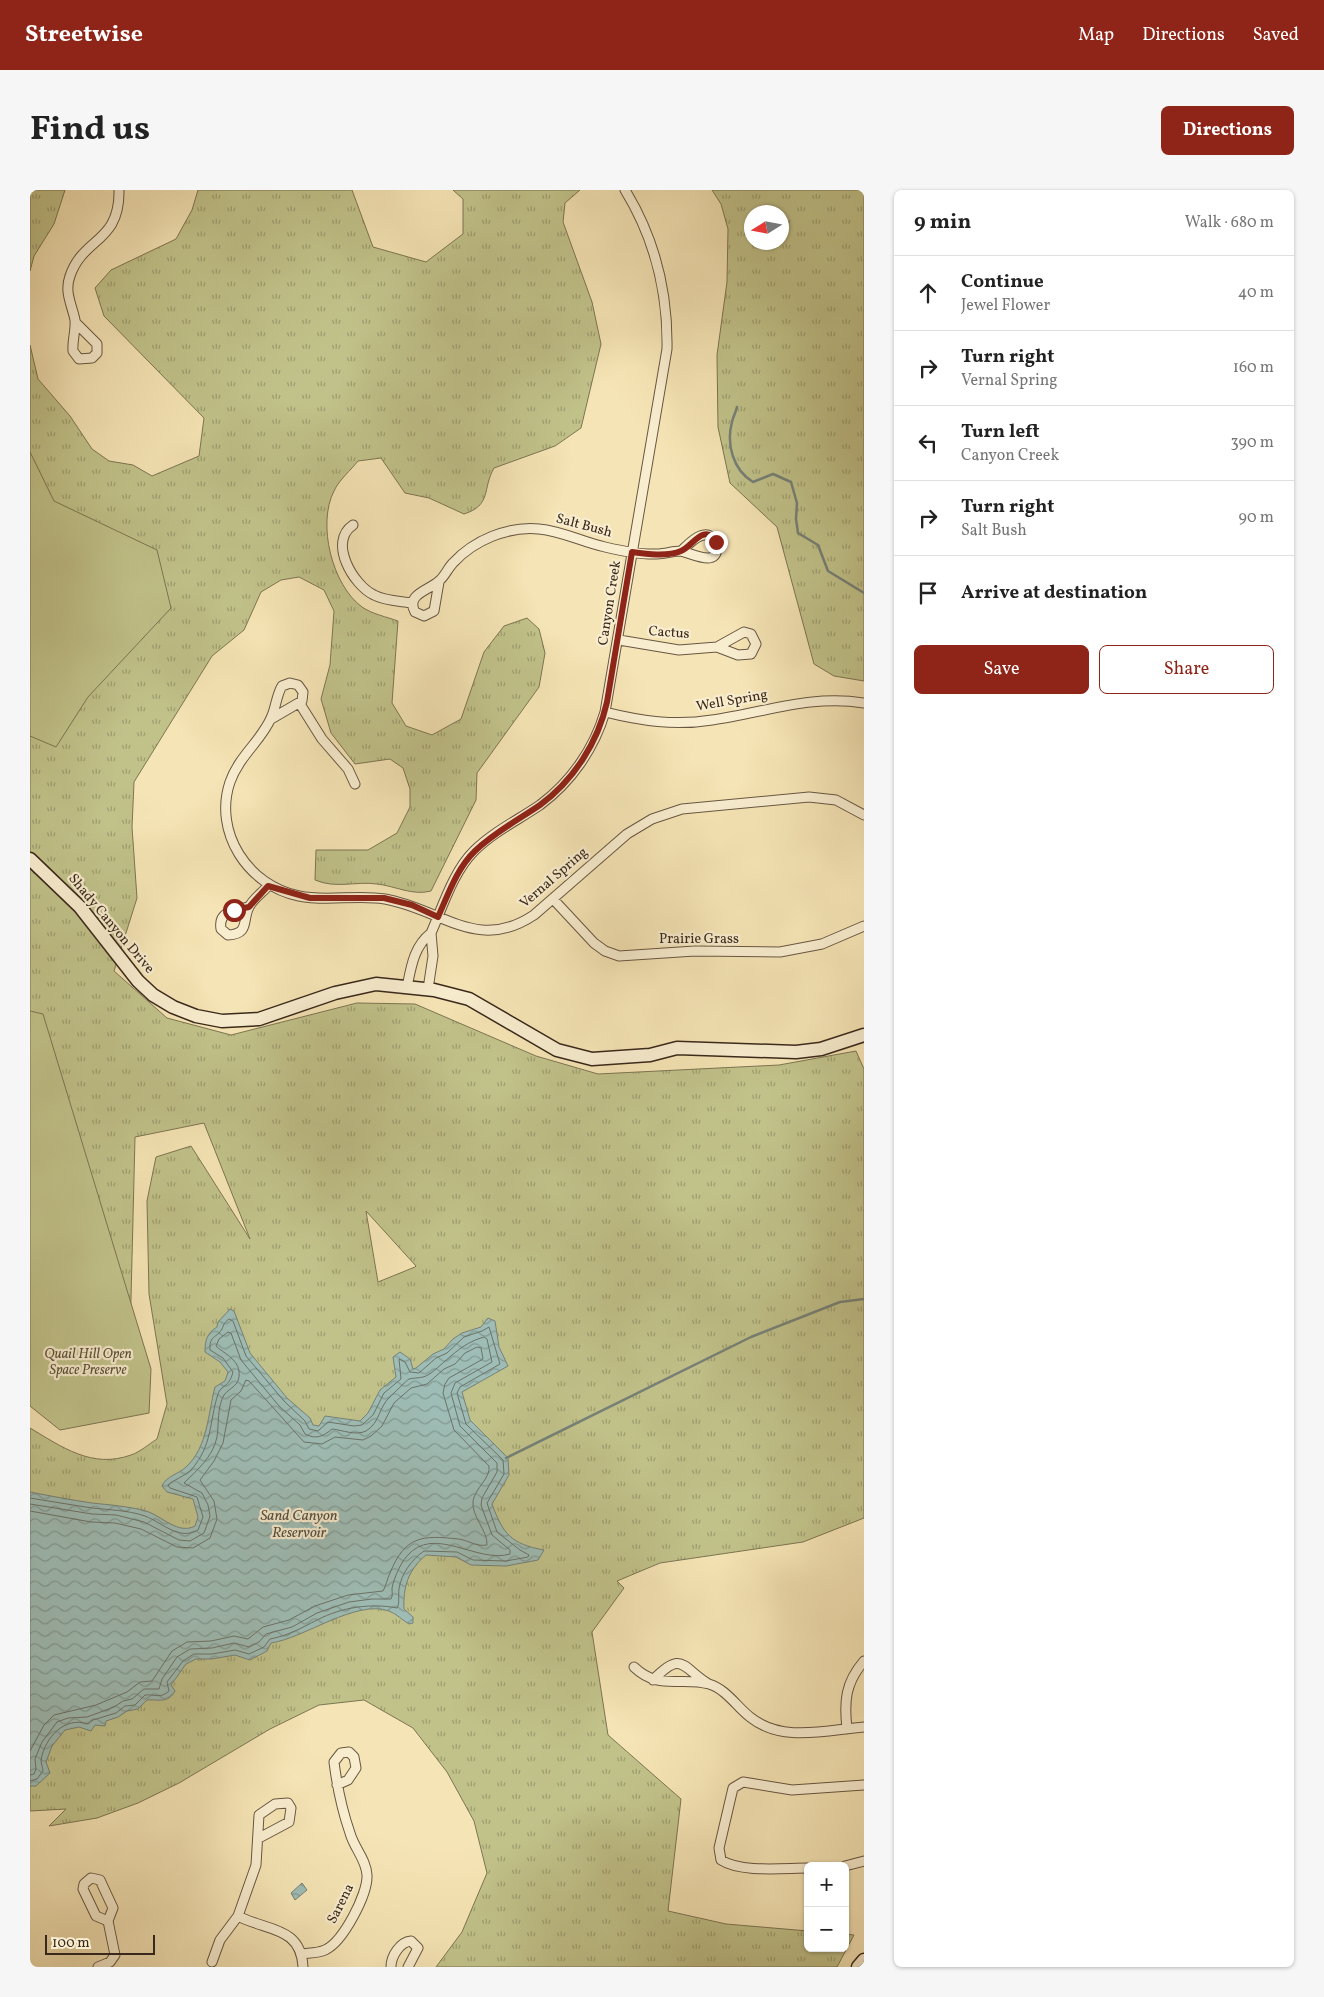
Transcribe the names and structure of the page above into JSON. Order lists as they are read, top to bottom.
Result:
{
  "streets": {
    "street": [
      "Salt Bush",
      "Canyon Creek",
      "Cactus",
      "Well Spring",
      "Vernal Spring",
      "Shady Canyon Drive",
      "Prairie Grass",
      "Sarena"
    ]
  },
  "crossings": [
    ["Salt Bush", "Canyon Creek"],
    ["Canyon Creek", "Cactus"],
    ["Canyon Creek", "Well Spring"],
    ["Canyon Creek", "Vernal Spring"],
    ["Canyon Creek", "Shady Canyon Drive"],
    ["Vernal Spring", "Prairie Grass"]
  ],
  "water": ["Sand Canyon Reservoir"],
  "parks": ["Quail Hill Open Space Preserve"],
  "scale_bar": "100 m",
  "north": "left",
  "page": {
    "header": "Streetwise",
    "nav": ["Map", "Directions", "Saved"],
    "title": "Find us",
    "buttons": [
      "Directions",
      ["Save", "Share"]
    ],
    "heading": ["9 min", "Walk · 680 m"],
    "list": [
      ["Continue", "Jewel Flower", "40 m"],
      ["Turn right", "Vernal Spring", "160 m"],
      ["Turn left", "Canyon Creek", "390 m"],
      ["Turn right", "Salt Bush", "90 m"],
      "Arrive at destination"
    ],
    "map_buttons": ["+", "−"],
    "scale": "100 m"
  }
}
